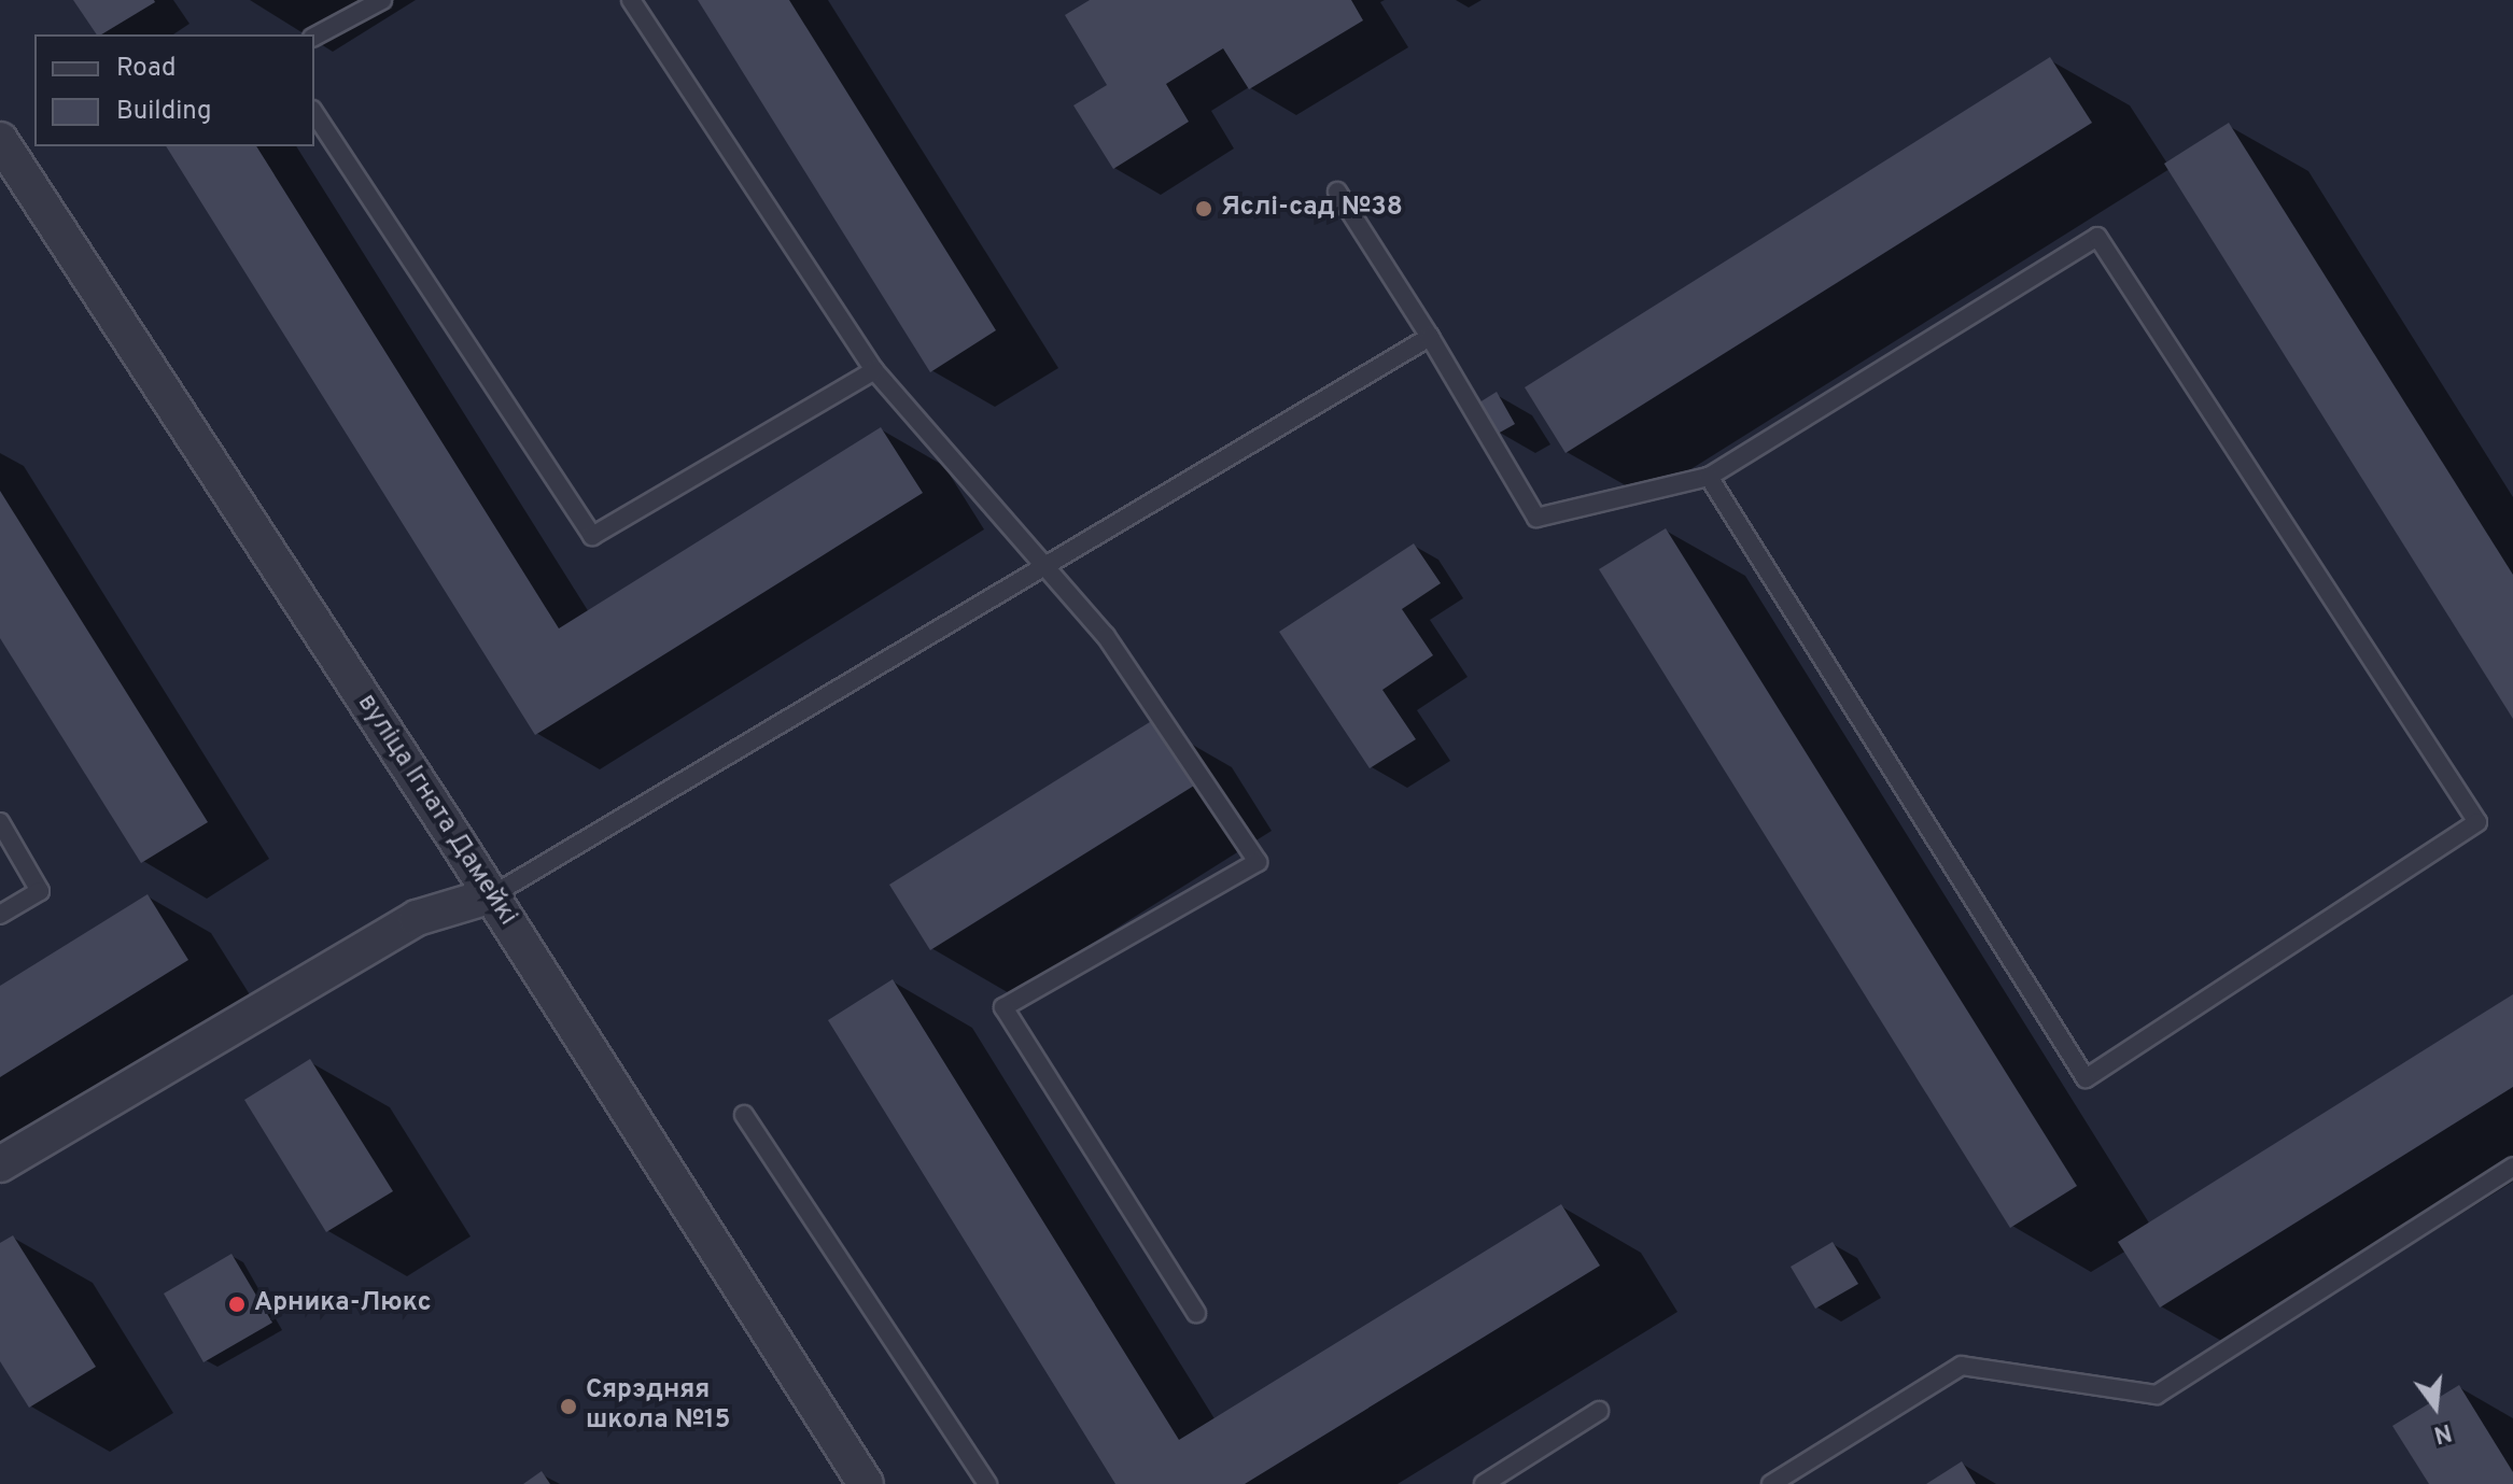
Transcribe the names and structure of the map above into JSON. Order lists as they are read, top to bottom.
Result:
{
  "streets": {
    "street": ["вуліца Ігната Дамейкі"]
  },
  "places": ["Яслі-сад №38", "Арника-Люкс", "Сярэдняя школа №15"],
  "legend": ["Road", "Building"],
  "north": "bottom"
}
